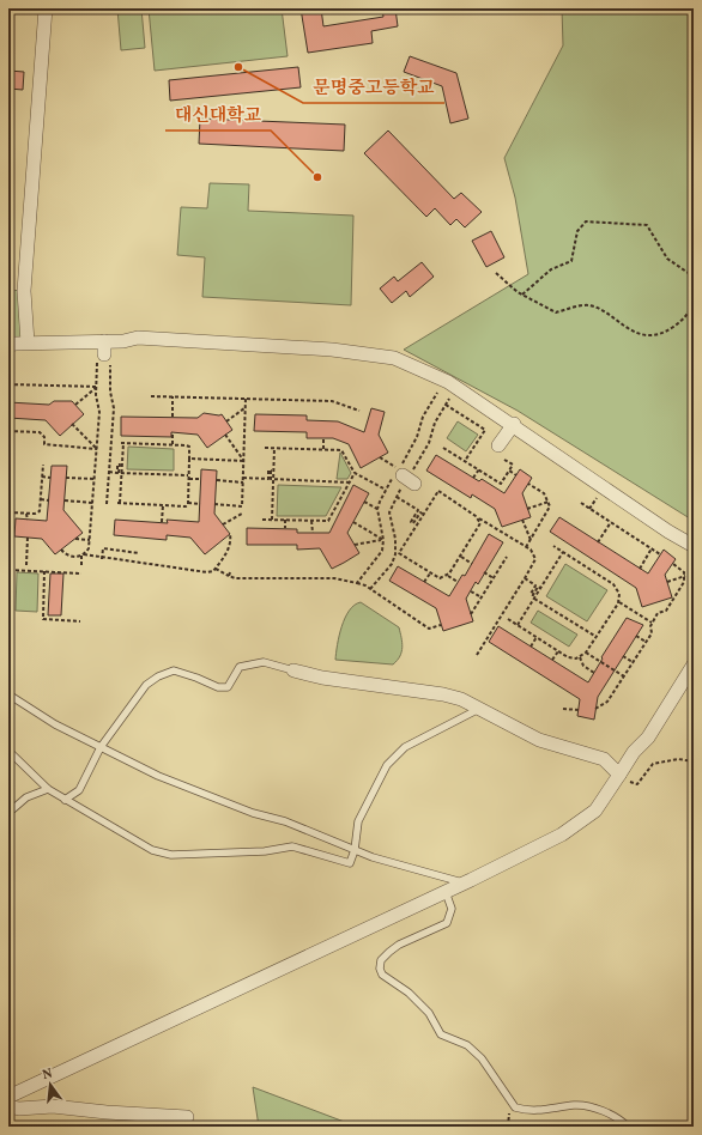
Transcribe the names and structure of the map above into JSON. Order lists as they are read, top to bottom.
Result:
{
  "places": ["문명중고등학교", "대신대학교"],
  "north": "top"
}
